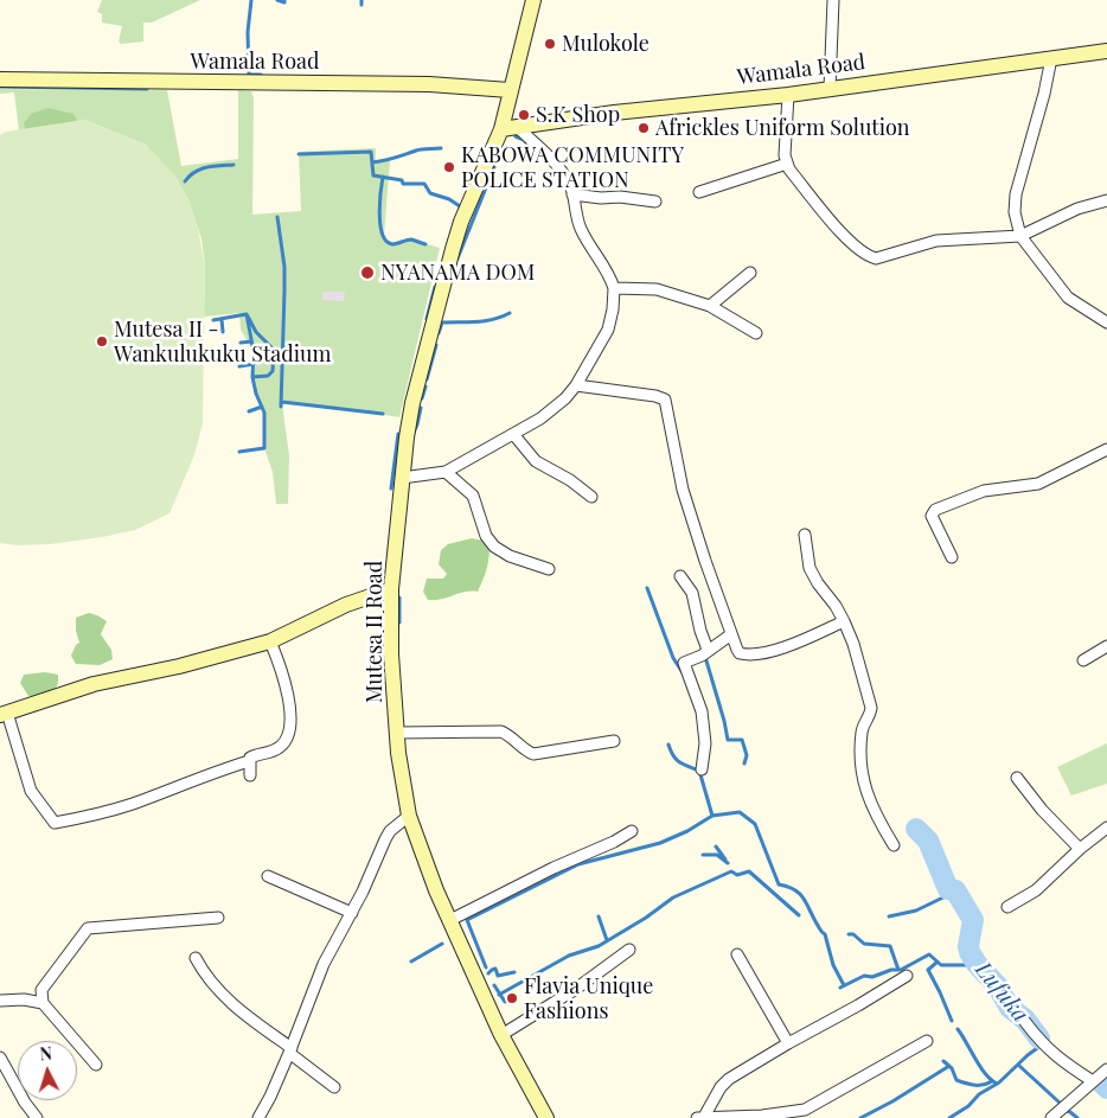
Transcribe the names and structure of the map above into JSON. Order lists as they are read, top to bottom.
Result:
{
  "streets": {
    "street": ["Wamala Road", "Mutesa II Road"]
  },
  "crossings": [
    ["Wamala Road", "Mutesa II Road"]
  ],
  "water": ["Lufuka"],
  "places": [
    "Mulokole",
    "S.K Shop",
    "Africkles Uniform Solution",
    "KABOWA COMMUNITY POLICE STATION",
    "NYANAMA DOM",
    "Mutesa II - Wankulukuku Stadium",
    "Flavia Unique Fashions"
  ],
  "north": "top"
}
